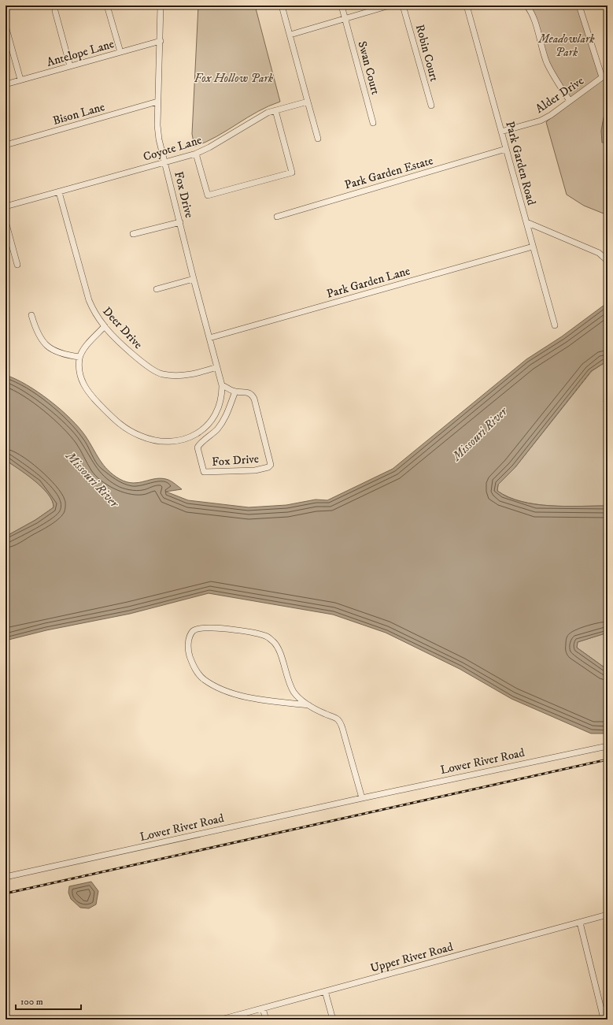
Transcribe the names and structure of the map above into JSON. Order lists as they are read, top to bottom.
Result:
{
  "streets": {
    "street": [
      "Antelope Lane",
      "Robin Court",
      "Swan Court",
      "Alder Drive",
      "Bison Lane",
      "Coyote Lane",
      "Park Garden Road",
      "Park Garden Estate",
      "Fox Drive",
      "Park Garden Lane",
      "Deer Drive",
      "Lower River Road",
      "Upper River Road"
    ]
  },
  "crossings": [
    ["Antelope Lane", "Fox Drive"],
    ["Alder Drive", "Park Garden Road"],
    ["Bison Lane", "Fox Drive"],
    ["Coyote Lane", "Fox Drive"],
    ["Coyote Lane", "Deer Drive"],
    ["Park Garden Road", "Park Garden Estate"],
    ["Park Garden Road", "Park Garden Lane"],
    ["Fox Drive", "Park Garden Lane"],
    ["Fox Drive", "Deer Drive"]
  ],
  "water": ["Missouri River"],
  "parks": ["Meadowlark Park", "Fox Hollow Park"],
  "scale_bar": "100 m"
}
